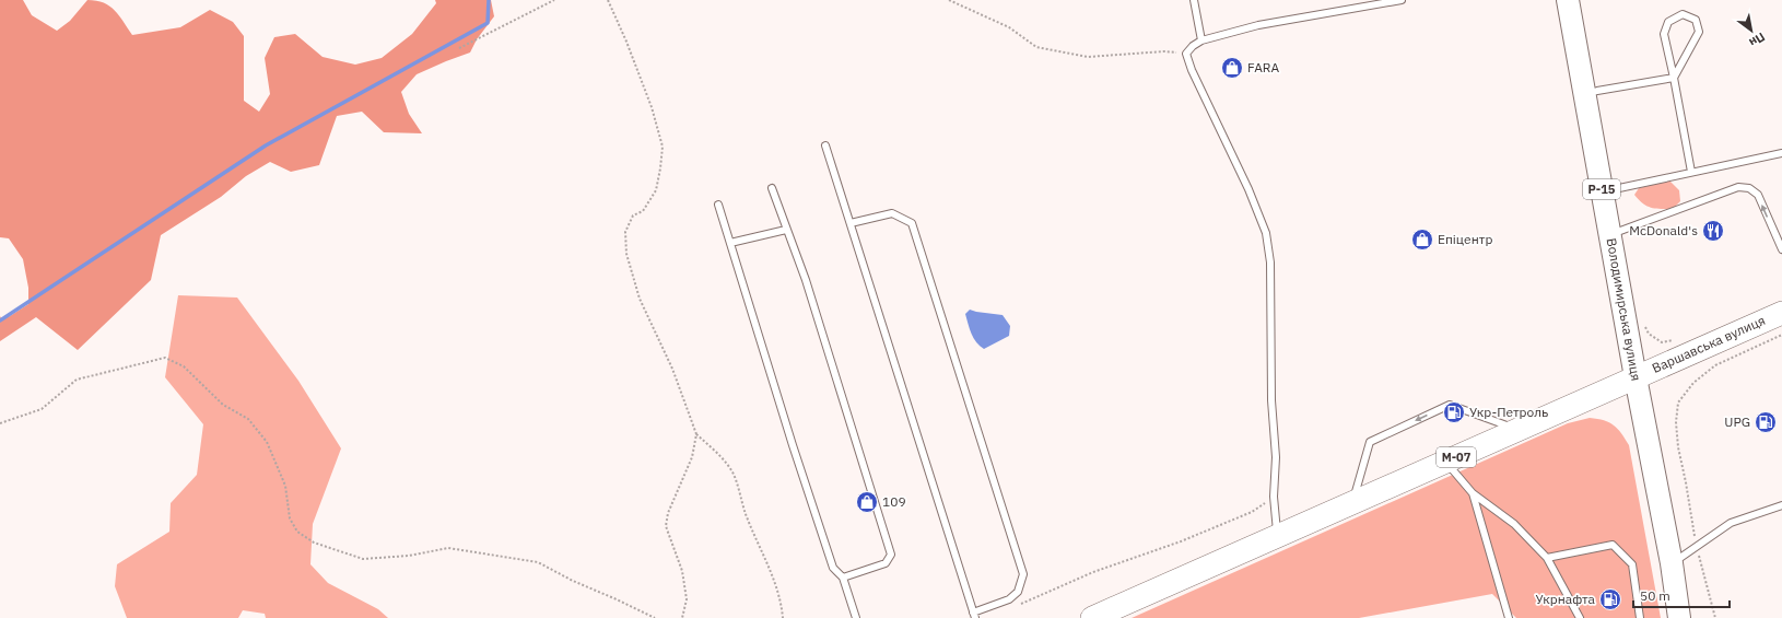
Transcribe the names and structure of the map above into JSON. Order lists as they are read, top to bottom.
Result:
{
  "streets": {
    "highway": ["Варшавська вулиця", "М-07"],
    "main road": ["Р-15", "Володимирська вулиця"]
  },
  "crossings": [
    ["Володимирська вулиця", "Варшавська вулиця"],
    ["Володимирська вулиця", "М-07"],
    ["Варшавська вулиця", "М-07"]
  ],
  "places": {
    "shop": ["FARA", "Епіцентр", "109"],
    "restaurant": ["McDonald's"],
    "fuel station": ["Укр-Петроль", "UPG", "Укрнафта"]
  },
  "scale_bar": "50 m",
  "north": "bottom right"
}
